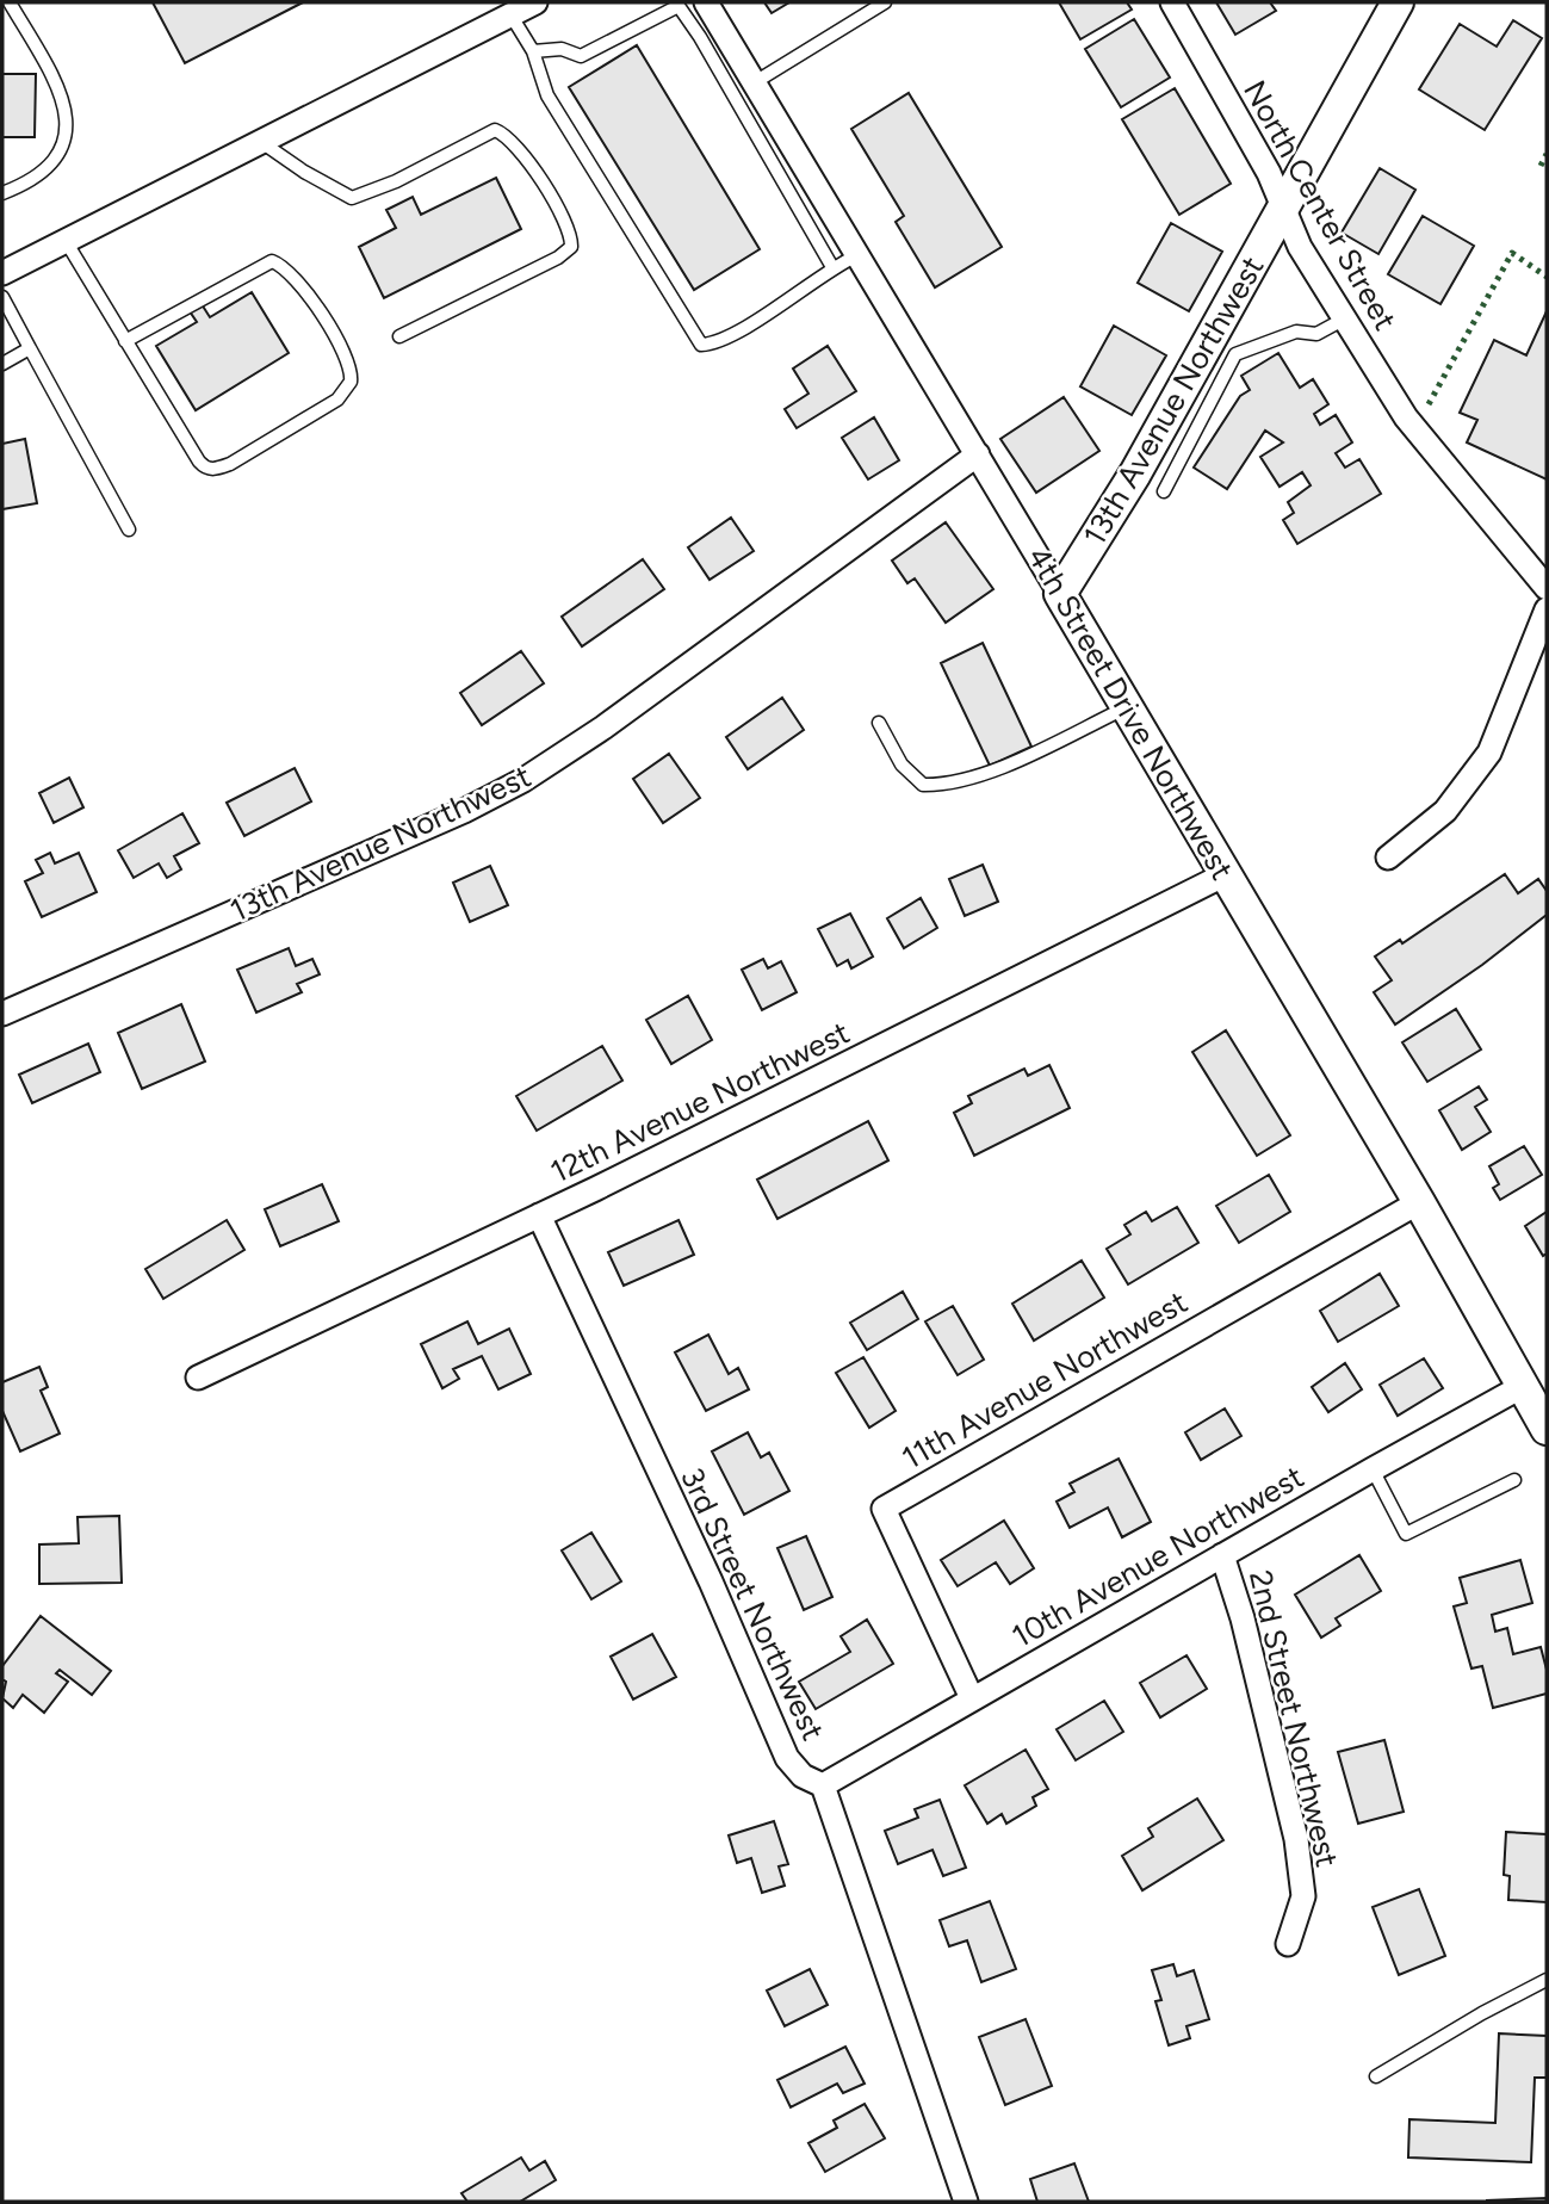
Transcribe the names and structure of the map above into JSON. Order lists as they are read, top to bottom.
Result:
{
  "streets": {
    "main road": ["13th Avenue Northwest", "4th Street Drive Northwest"],
    "street": [
      "North Center Street",
      "12th Avenue Northwest",
      "11th Avenue Northwest",
      "10th Avenue Northwest",
      "3rd Street Northwest",
      "2nd Street Northwest"
    ]
  },
  "crossings": [
    ["North Center Street", "13th Avenue Northwest"],
    ["13th Avenue Northwest", "4th Street Drive Northwest"],
    ["4th Street Drive Northwest", "12th Avenue Northwest"],
    ["4th Street Drive Northwest", "11th Avenue Northwest"],
    ["4th Street Drive Northwest", "10th Avenue Northwest"],
    ["12th Avenue Northwest", "3rd Street Northwest"],
    ["11th Avenue Northwest", "10th Avenue Northwest"],
    ["10th Avenue Northwest", "3rd Street Northwest"],
    ["10th Avenue Northwest", "2nd Street Northwest"]
  ]
}
